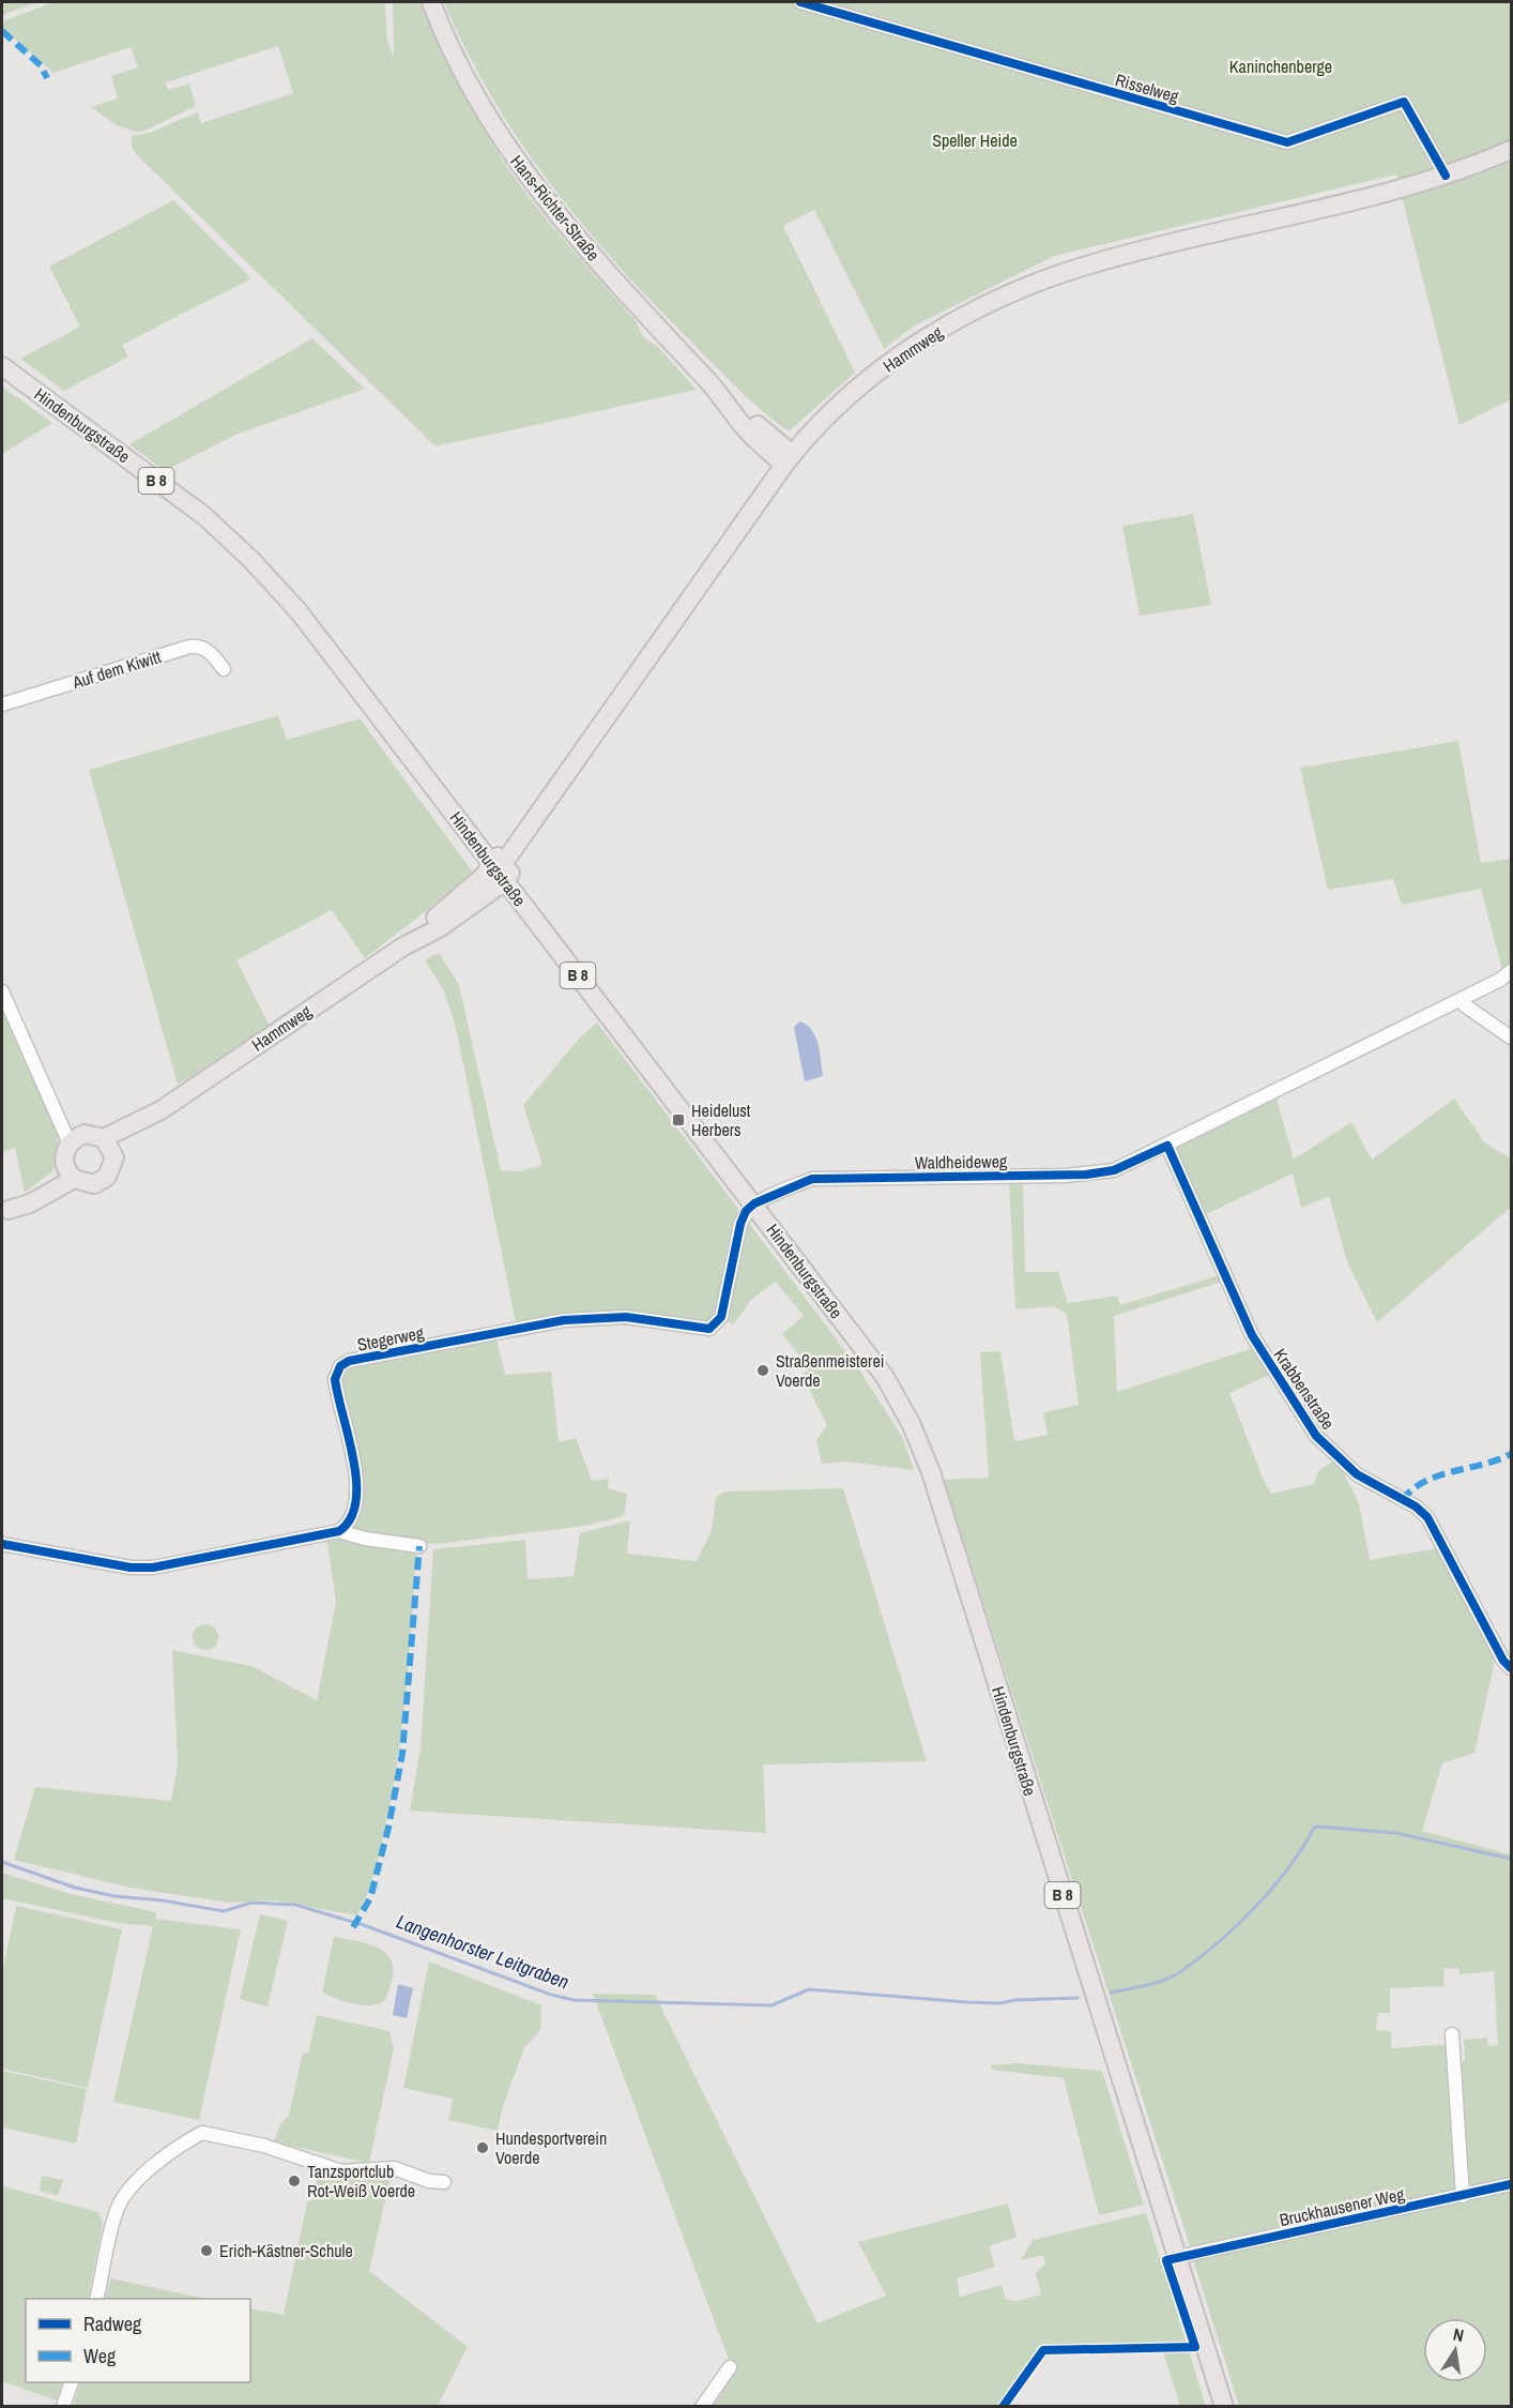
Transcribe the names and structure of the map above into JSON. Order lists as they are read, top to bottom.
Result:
{
  "streets": {
    "main road": [
      "Hans-Richter-Straße",
      "Hammweg",
      "Hindenburgstraße",
      "B 8"
    ],
    "street": [
      "Risselweg",
      "Auf dem Kiwitt",
      "Waldheideweg",
      "Stegerweg",
      "Krabbenstraße",
      "Bruckhausener Weg"
    ]
  },
  "crossings": [
    ["Risselweg", "Hammweg"],
    ["Hans-Richter-Straße", "Hammweg"],
    ["Hammweg", "Hindenburgstraße"],
    ["Hindenburgstraße", "Waldheideweg"],
    ["Hindenburgstraße", "Stegerweg"],
    ["Hindenburgstraße", "Bruckhausener Weg"],
    ["Waldheideweg", "Stegerweg"],
    ["Waldheideweg", "Krabbenstraße"]
  ],
  "water": ["Langenhorster Leitgraben"],
  "parks": ["Kaninchenberge", "Speller Heide"],
  "places": {
    "transit": ["Heidelust Herbers"],
    "other": [
      "Straßenmeisterei Voerde",
      "Hundesportverein Voerde",
      "Tanzsportclub Rot-Weiß Voerde",
      "Erich-Kästner-Schule"
    ]
  },
  "legend": ["Radweg", "Weg"],
  "north": "top"
}
